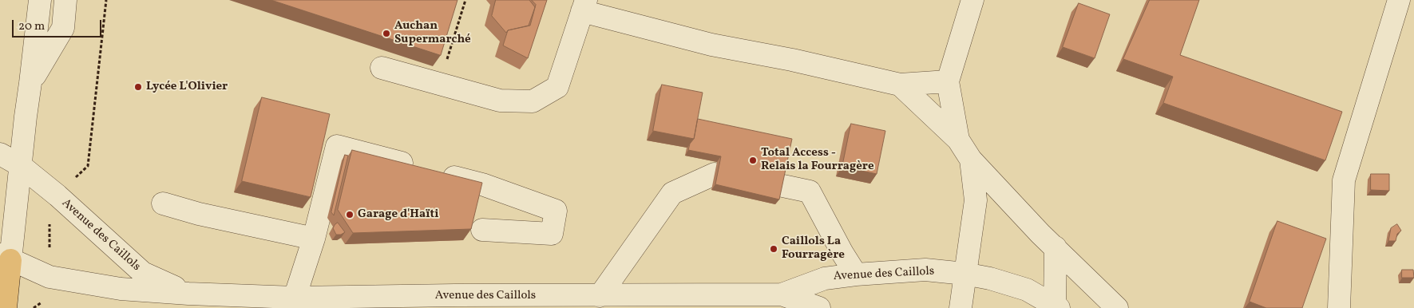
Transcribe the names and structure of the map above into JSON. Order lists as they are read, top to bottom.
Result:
{
  "streets": {
    "street": ["Avenue des Caillols"]
  },
  "places": [
    "Auchan Supermarché",
    "Lycée L'Olivier",
    "Total Access - Relais la Fourragère",
    "Garage d'Haïti",
    "Caillols La Fourragère"
  ],
  "scale_bar": "20 m"
}
